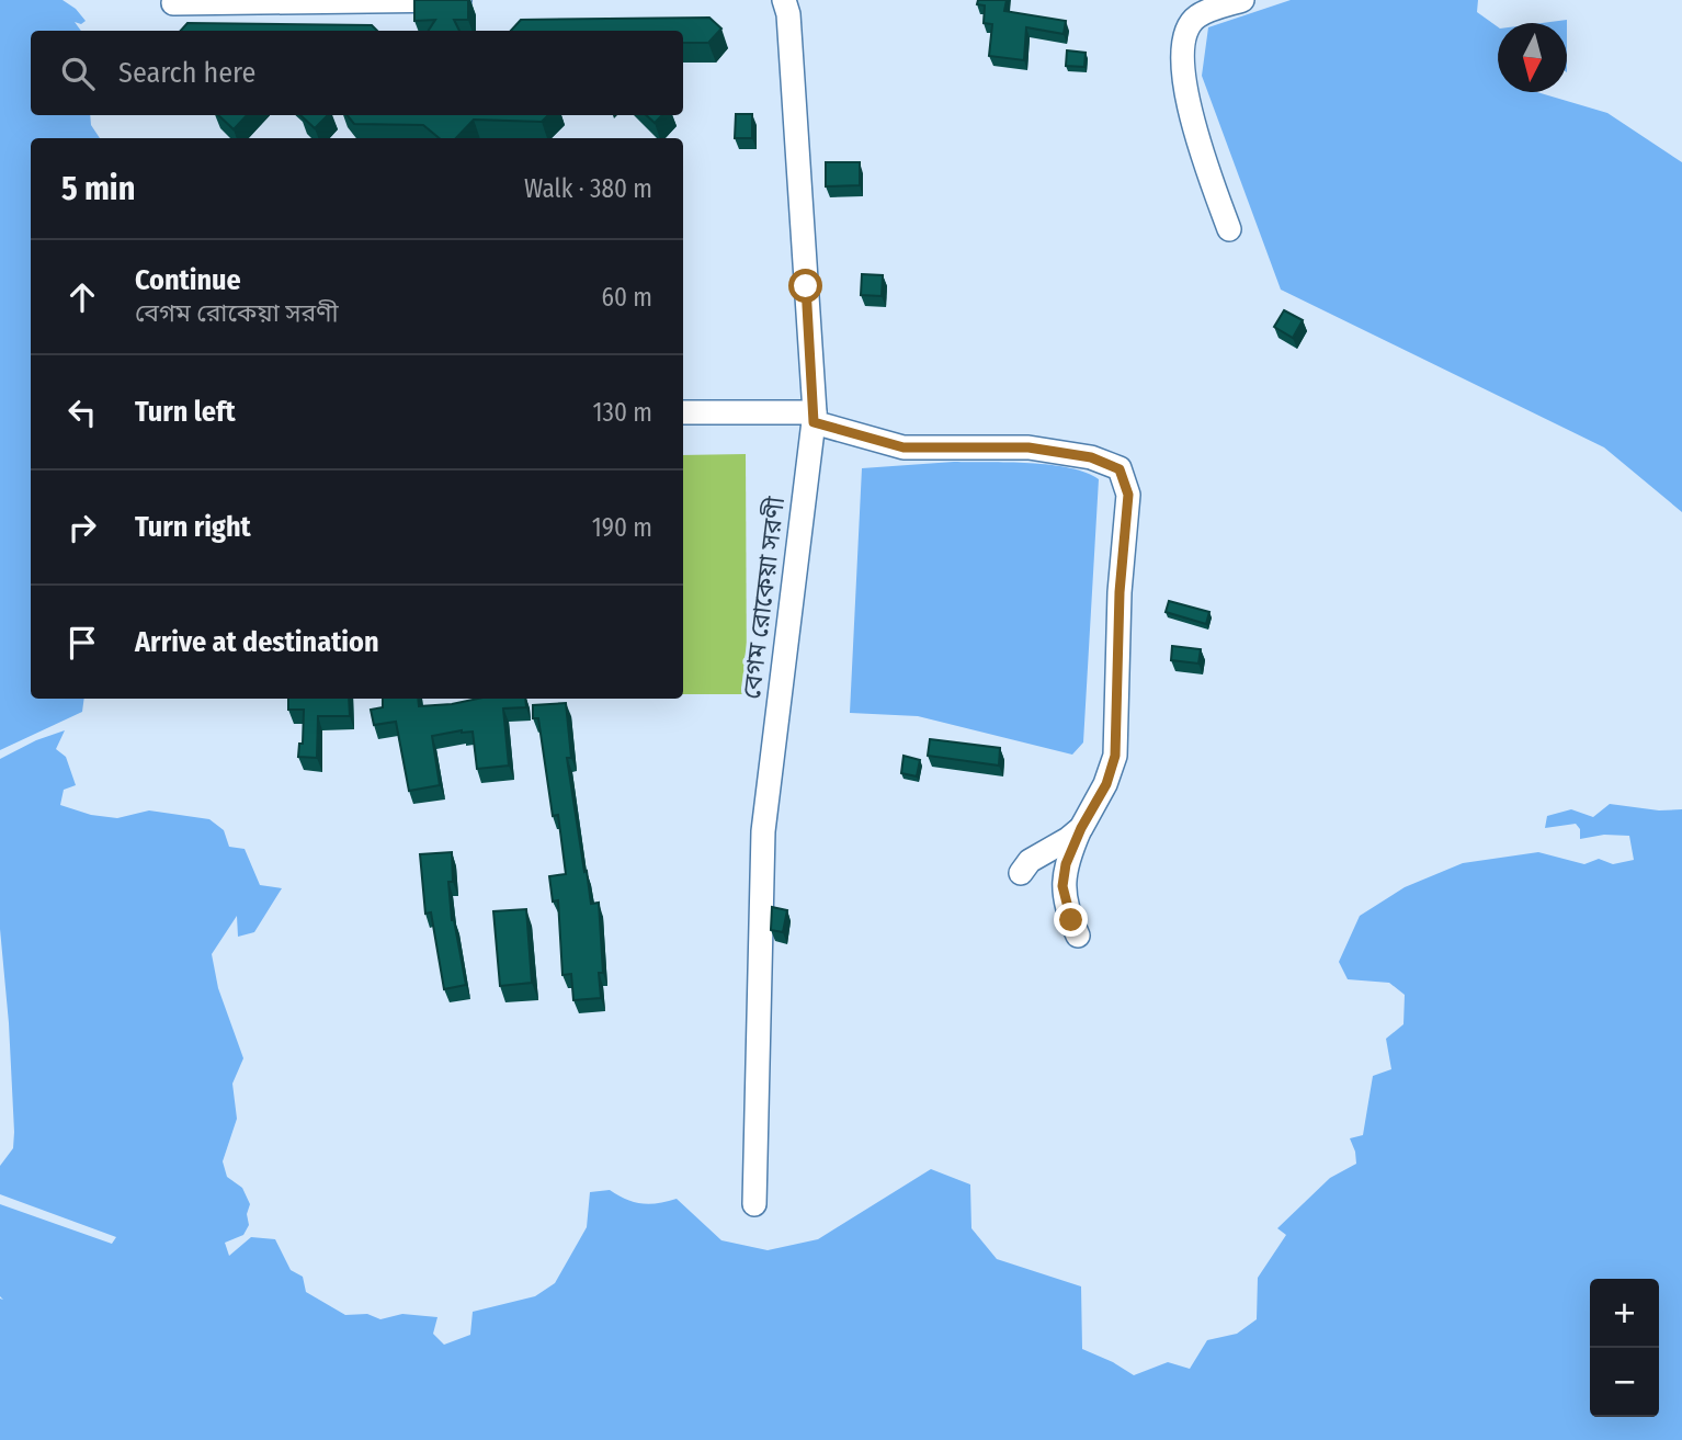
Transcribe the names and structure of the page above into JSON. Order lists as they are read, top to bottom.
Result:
{
  "streets": {
    "street": ["বেগম রোকেয়া সরণী"]
  },
  "north": "bottom",
  "page": {
    "search": "Search here",
    "heading": ["5 min", "Walk · 380 m"],
    "list": [
      ["Continue", "বেগম রোকেয়া সরণী", "60 m"],
      ["Turn left", "130 m"],
      ["Turn right", "190 m"],
      "Arrive at destination"
    ],
    "map_buttons": ["+", "−"]
  }
}
